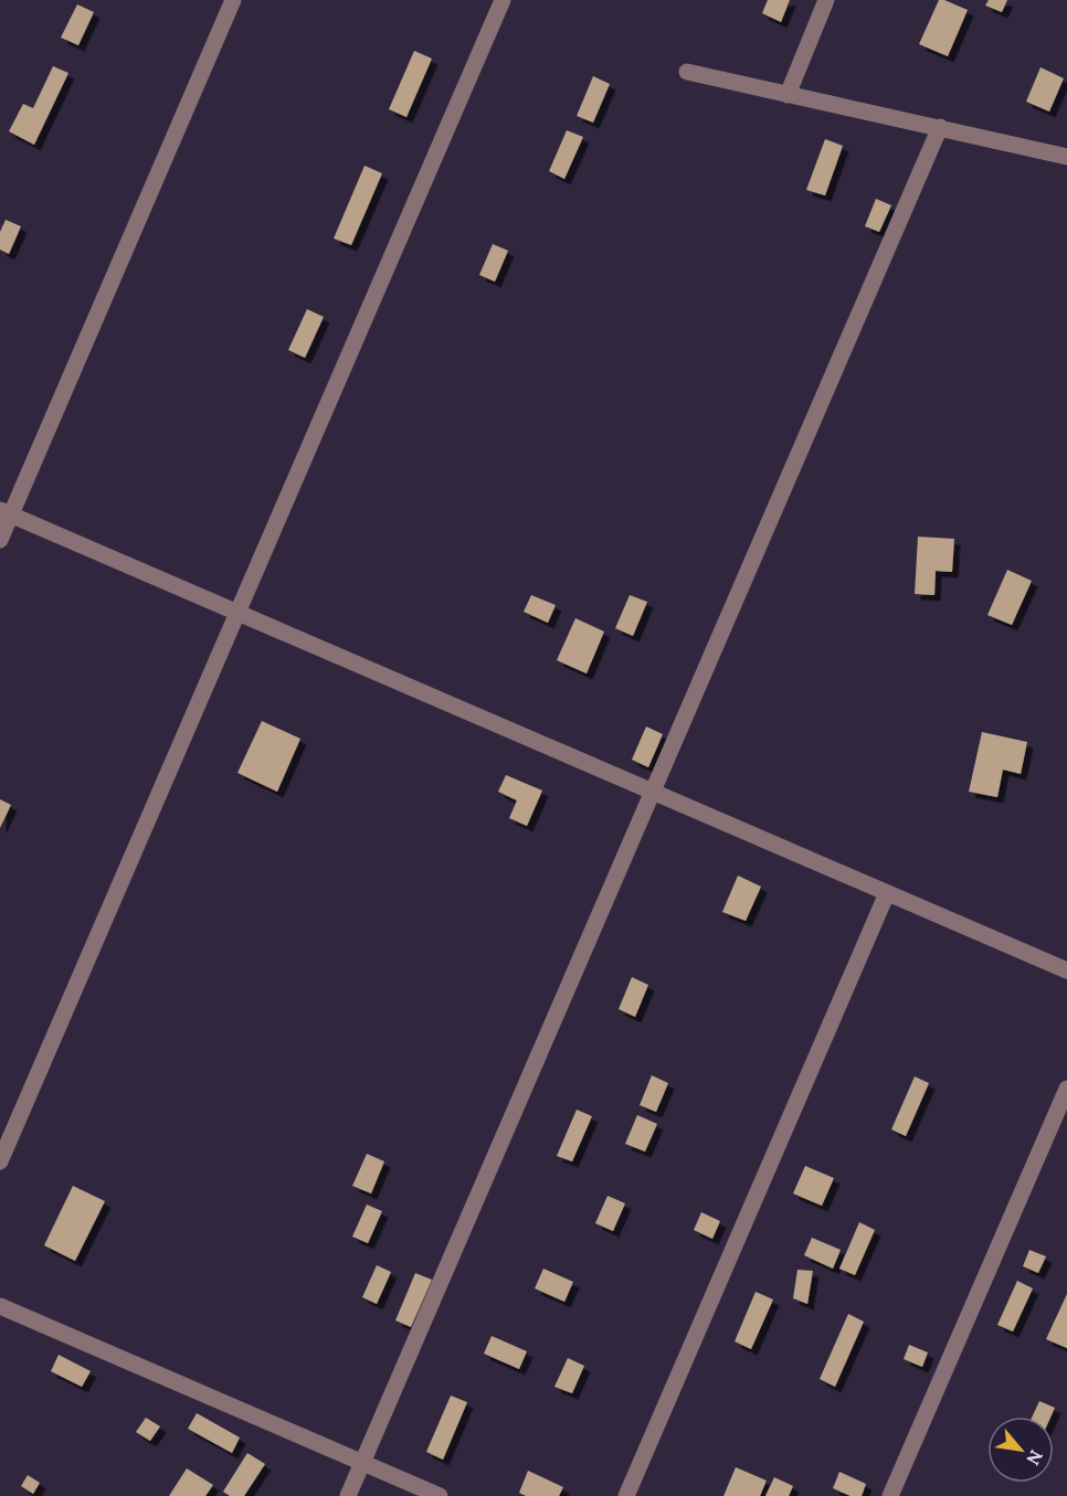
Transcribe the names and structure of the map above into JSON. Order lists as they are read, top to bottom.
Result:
{
  "north": "bottom right"
}
